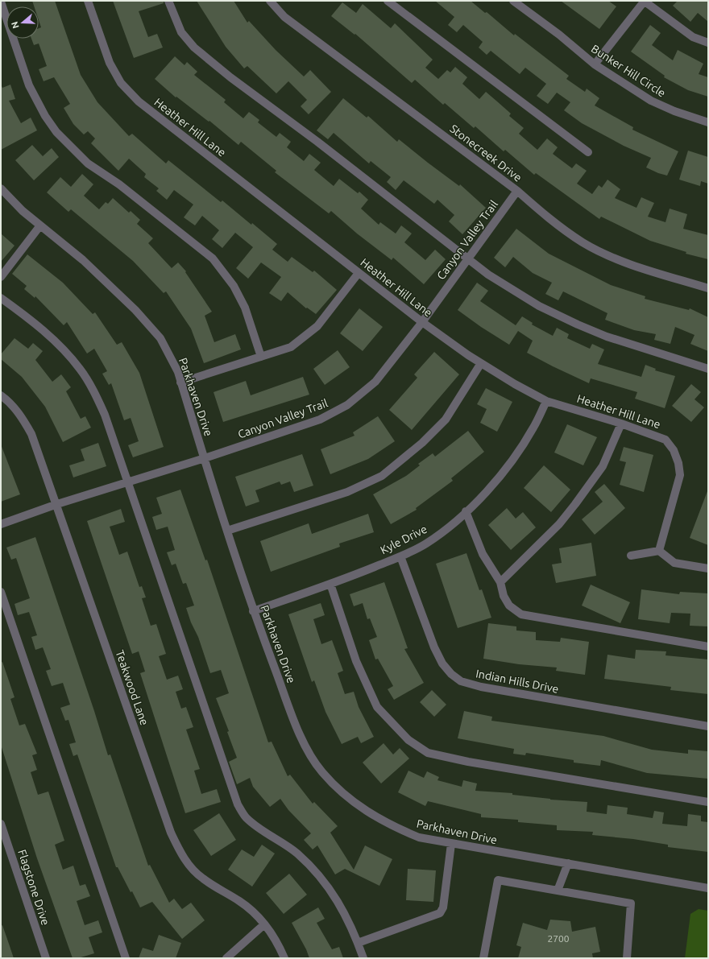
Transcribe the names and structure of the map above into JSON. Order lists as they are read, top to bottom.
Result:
{
  "streets": {
    "street": [
      "Bunker Hill Circle",
      "Heather Hill Lane",
      "Stonecreek Drive",
      "Canyon Valley Trail",
      "Parkhaven Drive",
      "Kyle Drive",
      "Indian Hills Drive",
      "Teakwood Lane",
      "Flagstone Drive"
    ]
  },
  "crossings": [
    ["Heather Hill Lane", "Canyon Valley Trail"],
    ["Heather Hill Lane", "Kyle Drive"],
    ["Stonecreek Drive", "Canyon Valley Trail"],
    ["Canyon Valley Trail", "Parkhaven Drive"],
    ["Canyon Valley Trail", "Teakwood Lane"],
    ["Parkhaven Drive", "Kyle Drive"],
    ["Kyle Drive", "Indian Hills Drive"]
  ],
  "house_numbers": ["2700"],
  "north": "left"
}
